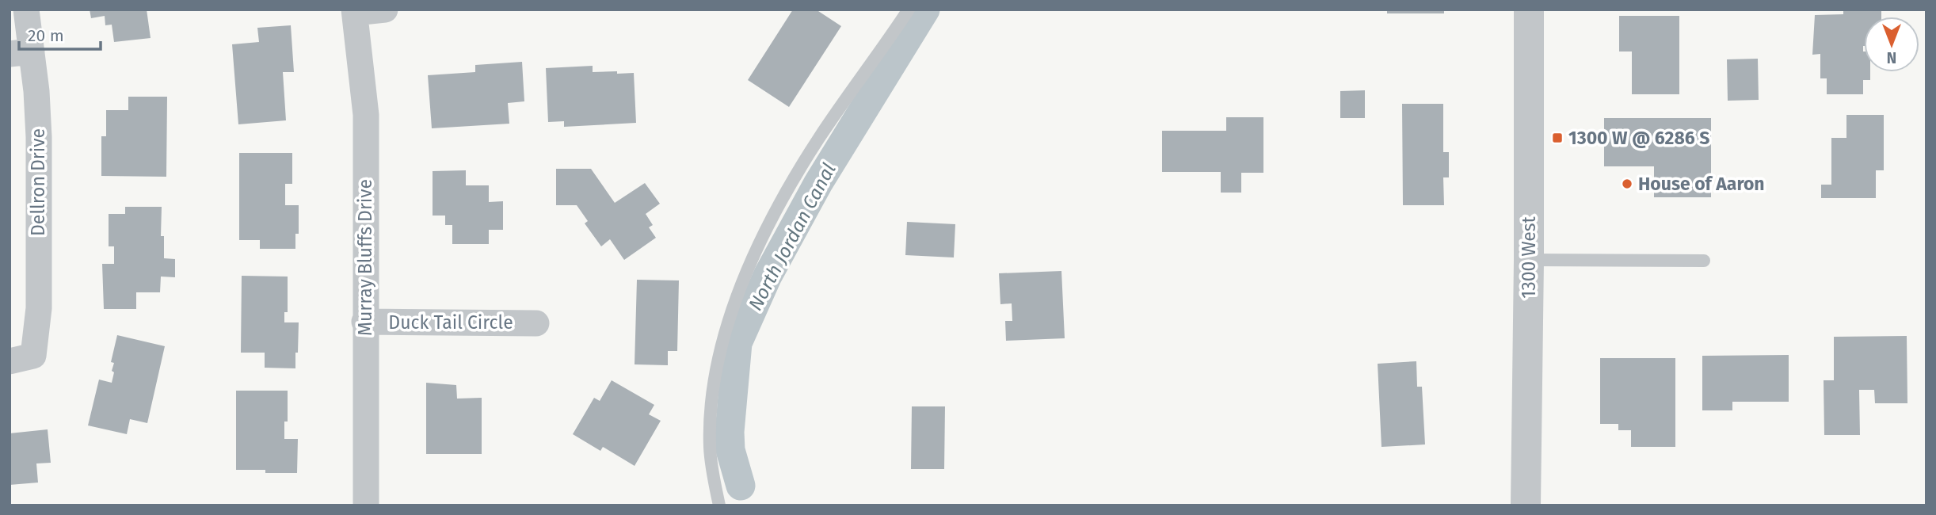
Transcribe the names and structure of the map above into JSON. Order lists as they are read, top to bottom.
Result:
{
  "streets": {
    "street": [
      "Dellron Drive",
      "Murray Bluffs Drive",
      "1300 West",
      "Duck Tail Circle"
    ]
  },
  "crossings": [
    ["Murray Bluffs Drive", "Duck Tail Circle"]
  ],
  "water": ["North Jordan Canal"],
  "places": {
    "transit": ["1300 W @ 6286 S"],
    "other": ["House of Aaron"]
  },
  "scale_bar": "20 m",
  "north": "bottom"
}
